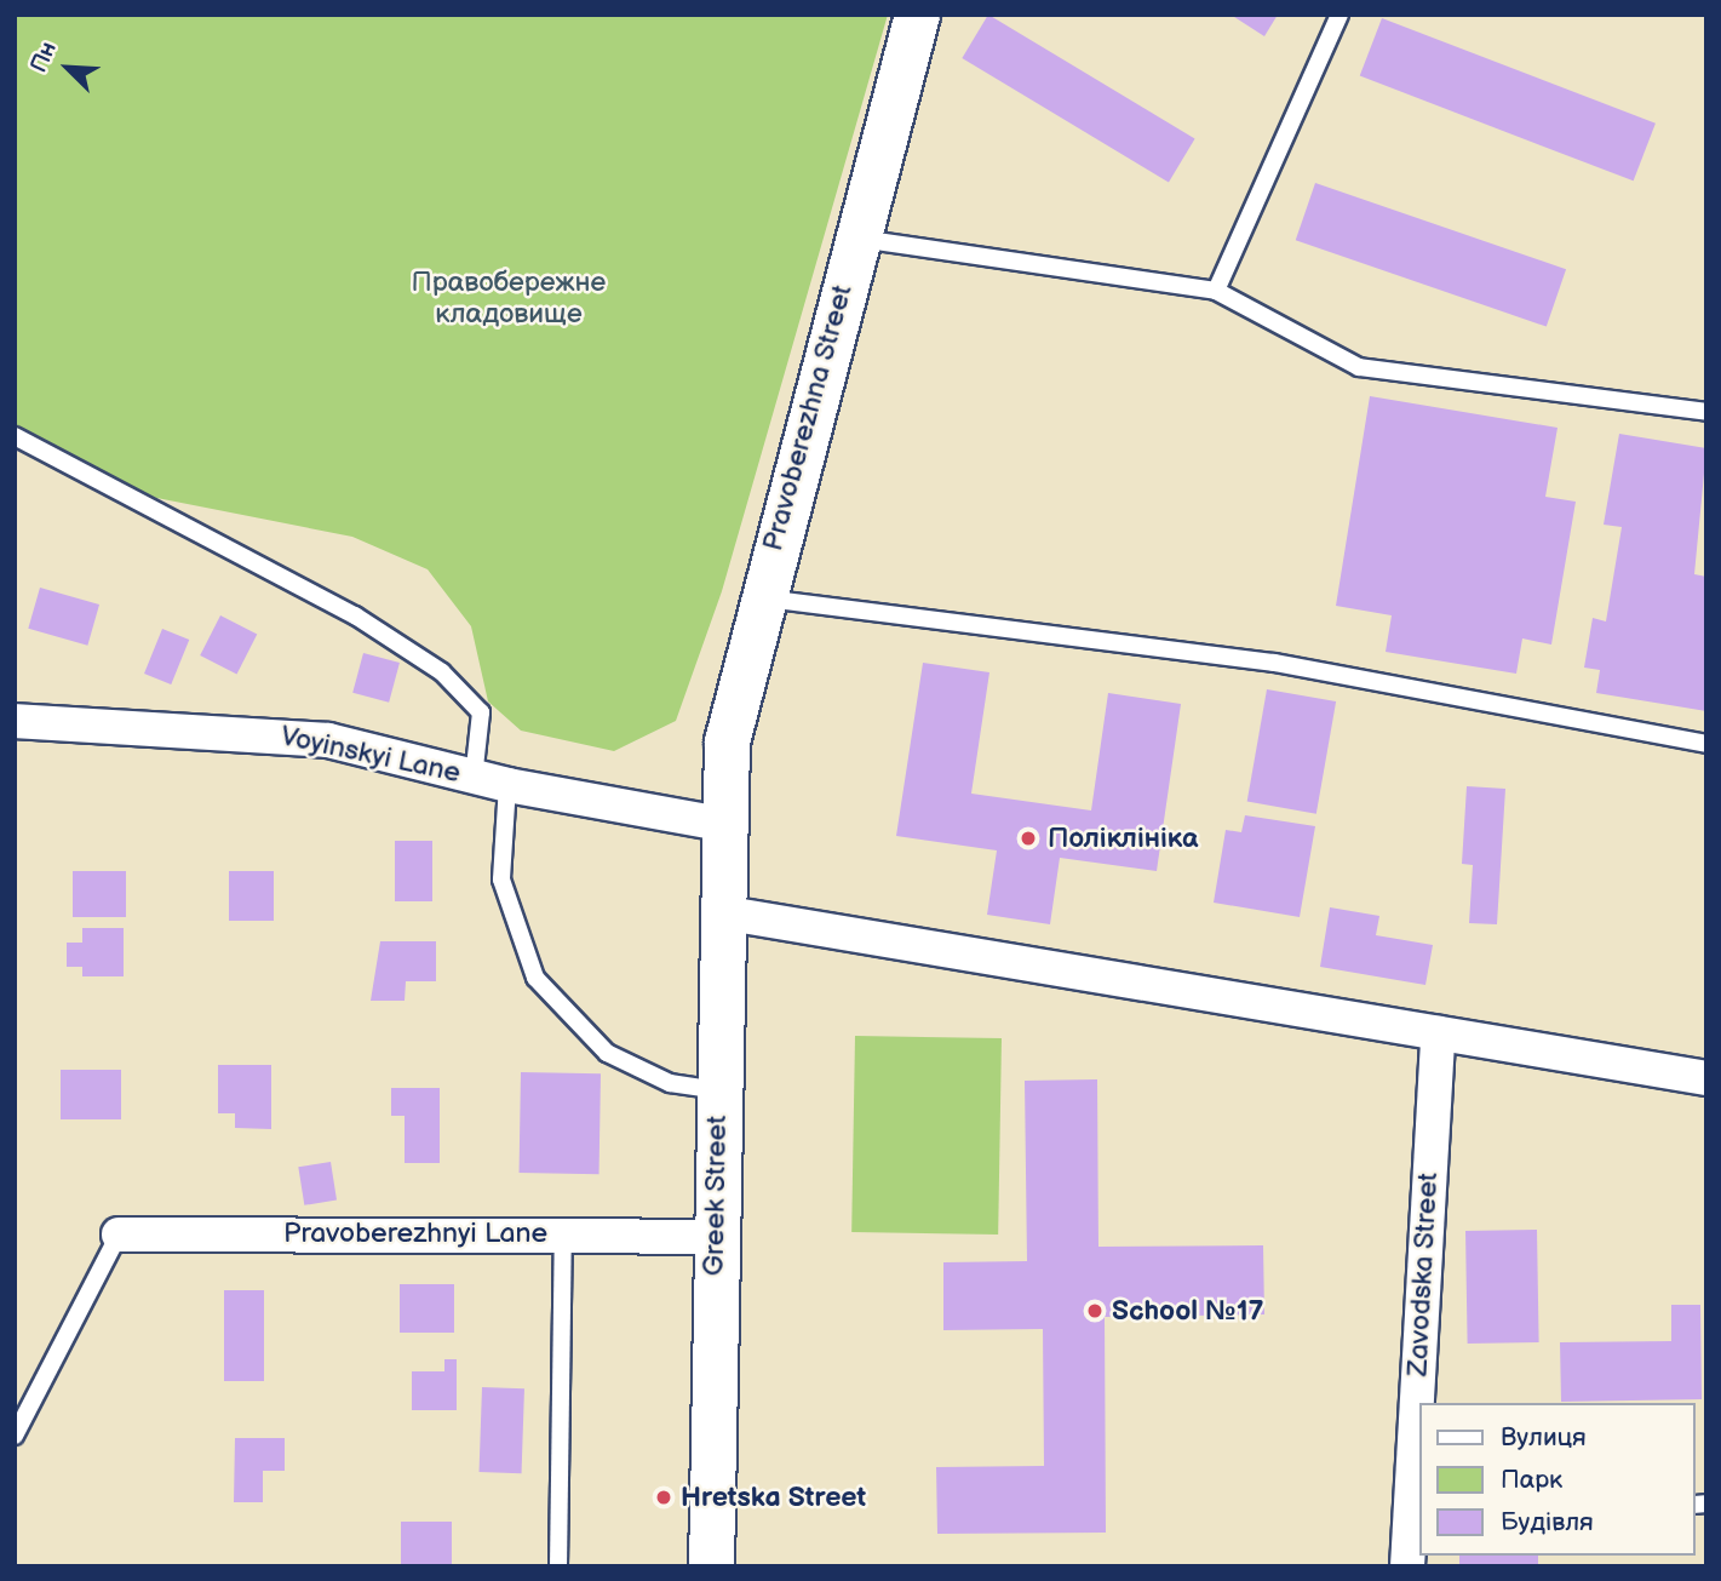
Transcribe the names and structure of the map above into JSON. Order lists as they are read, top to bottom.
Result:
{
  "streets": {
    "street": [
      "Pravoberezhna Street",
      "Voyinskyi Lane",
      "Greek Street",
      "Pravoberezhnyi Lane",
      "Zavodska Street"
    ]
  },
  "crossings": [
    ["Pravoberezhna Street", "Voyinskyi Lane"],
    ["Pravoberezhna Street", "Greek Street"],
    ["Voyinskyi Lane", "Greek Street"],
    ["Greek Street", "Pravoberezhnyi Lane"]
  ],
  "parks": ["Правобережне кладовище"],
  "places": ["Поліклініка", "School №17", "Hretska Street"],
  "legend": ["Вулиця", "Парк", "Будівля"],
  "north": "top left"
}
